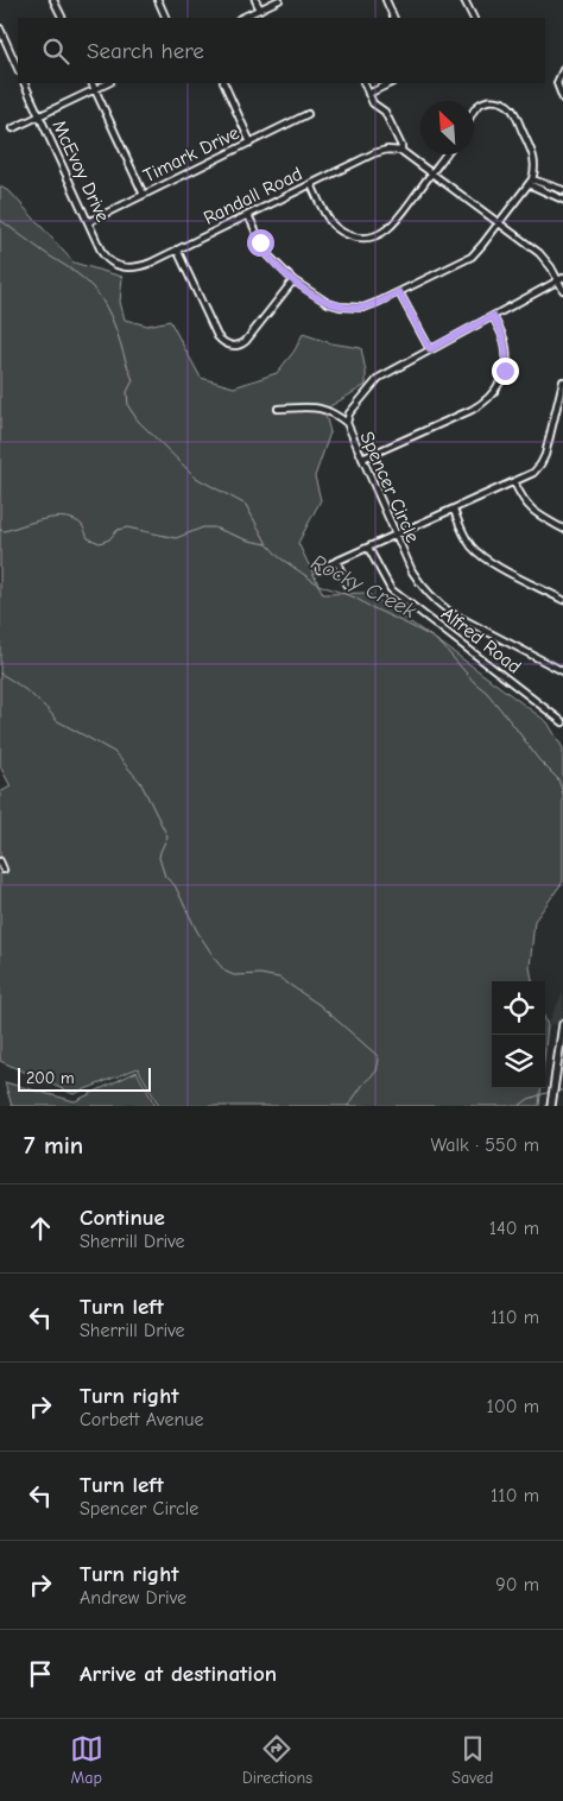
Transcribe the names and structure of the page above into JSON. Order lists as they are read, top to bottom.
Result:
{
  "streets": {
    "street": [
      "Timark Drive",
      "McEvoy Drive",
      "Randall Road",
      "Spencer Circle",
      "Alfred Road"
    ]
  },
  "crossings": [
    ["Timark Drive", "McEvoy Drive"],
    ["McEvoy Drive", "Randall Road"]
  ],
  "water": ["Rocky Creek"],
  "scale_bar": "200 m",
  "north": "top left",
  "page": {
    "search": "Search here",
    "scale": "200 m",
    "heading": ["7 min", "Walk · 550 m"],
    "list": [
      ["Continue", "Sherrill Drive", "140 m"],
      ["Turn left", "Sherrill Drive", "110 m"],
      ["Turn right", "Corbett Avenue", "100 m"],
      ["Turn left", "Spencer Circle", "110 m"],
      ["Turn right", "Andrew Drive", "90 m"],
      "Arrive at destination"
    ],
    "nav": ["Map", "Directions", "Saved"]
  }
}
